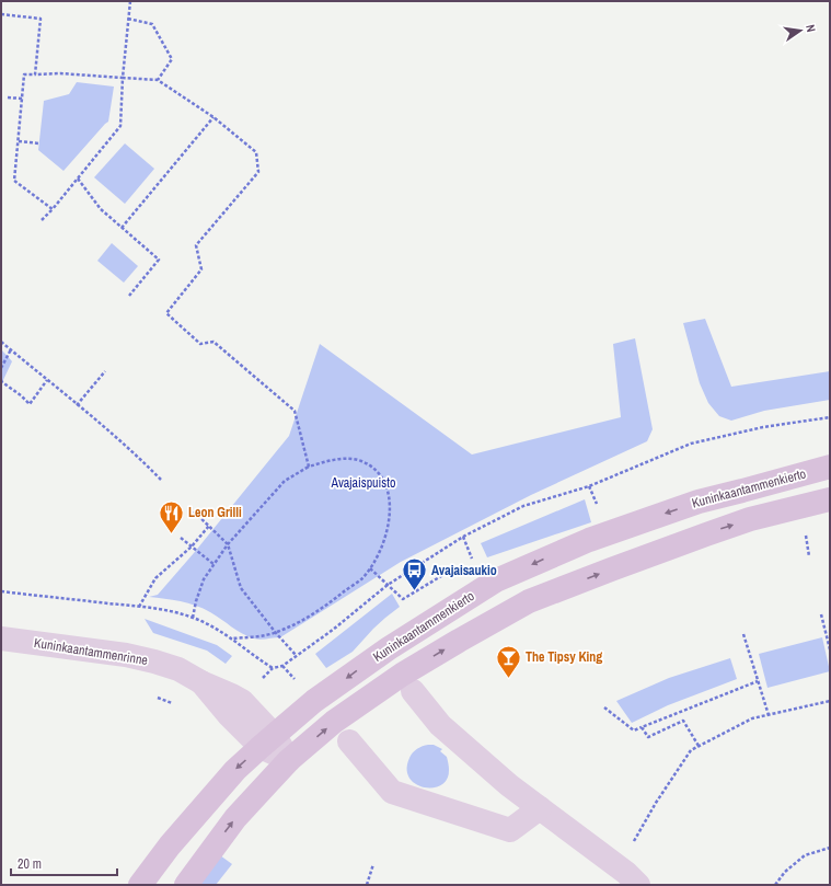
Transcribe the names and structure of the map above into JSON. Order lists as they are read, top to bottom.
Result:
{
  "streets": {
    "street": ["Kuninkaantammenkierto", "Kuninkaantammenrinne"]
  },
  "crossings": [
    ["Kuninkaantammenkierto", "Kuninkaantammenrinne"]
  ],
  "parks": ["Avajaispuisto"],
  "places": {
    "restaurant": ["Leon Grilli"],
    "bus stop": ["Avajaisaukio"],
    "bar": ["The Tipsy King"]
  },
  "scale_bar": "20 m",
  "north": "right"
}
